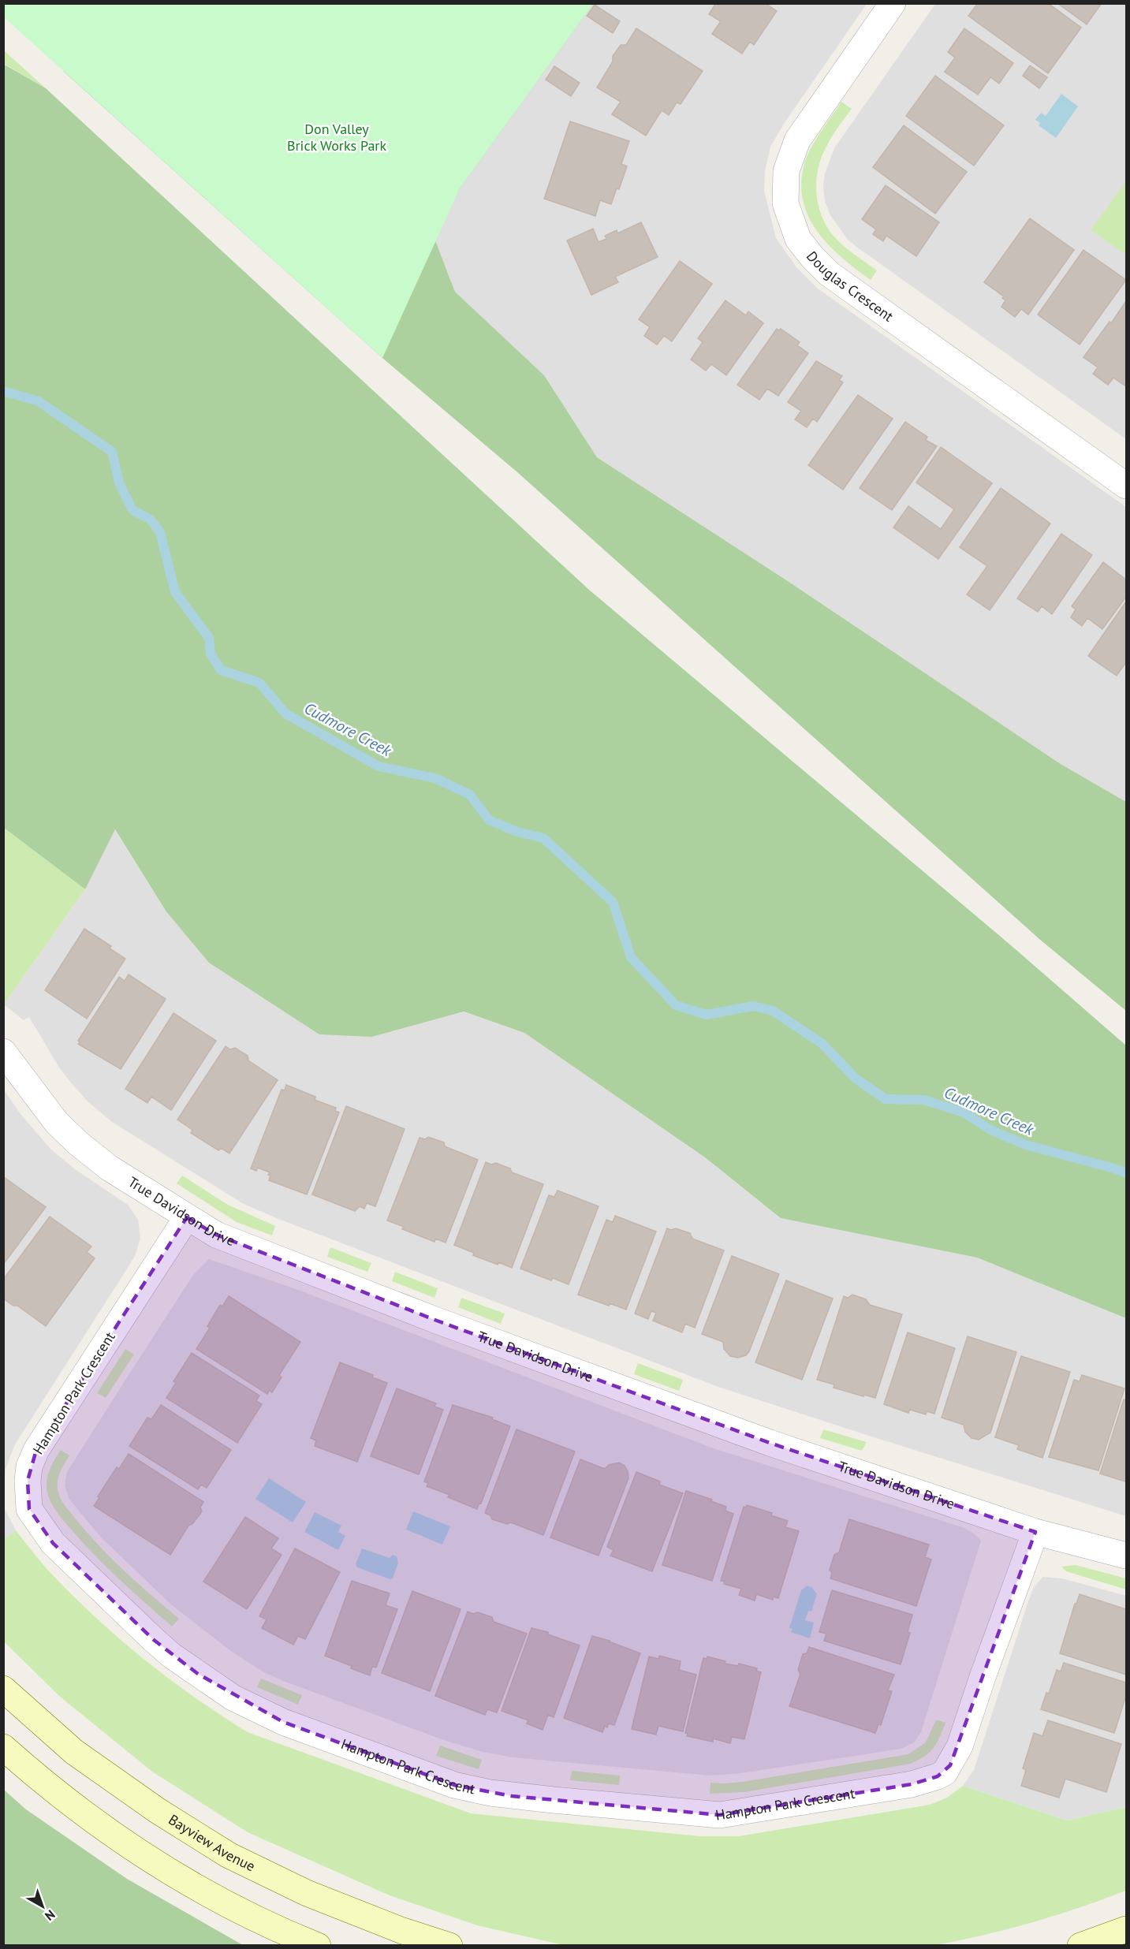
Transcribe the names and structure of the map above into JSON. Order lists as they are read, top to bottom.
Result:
{
  "streets": {
    "main road": ["Bayview Avenue"],
    "street": ["Douglas Crescent", "True Davidson Drive", "Hampton Park Crescent"]
  },
  "crossings": [
    ["True Davidson Drive", "Hampton Park Crescent"]
  ],
  "water": ["Cudmore Creek"],
  "parks": ["Don Valley Brick Works Park"],
  "north": "bottom right"
}
